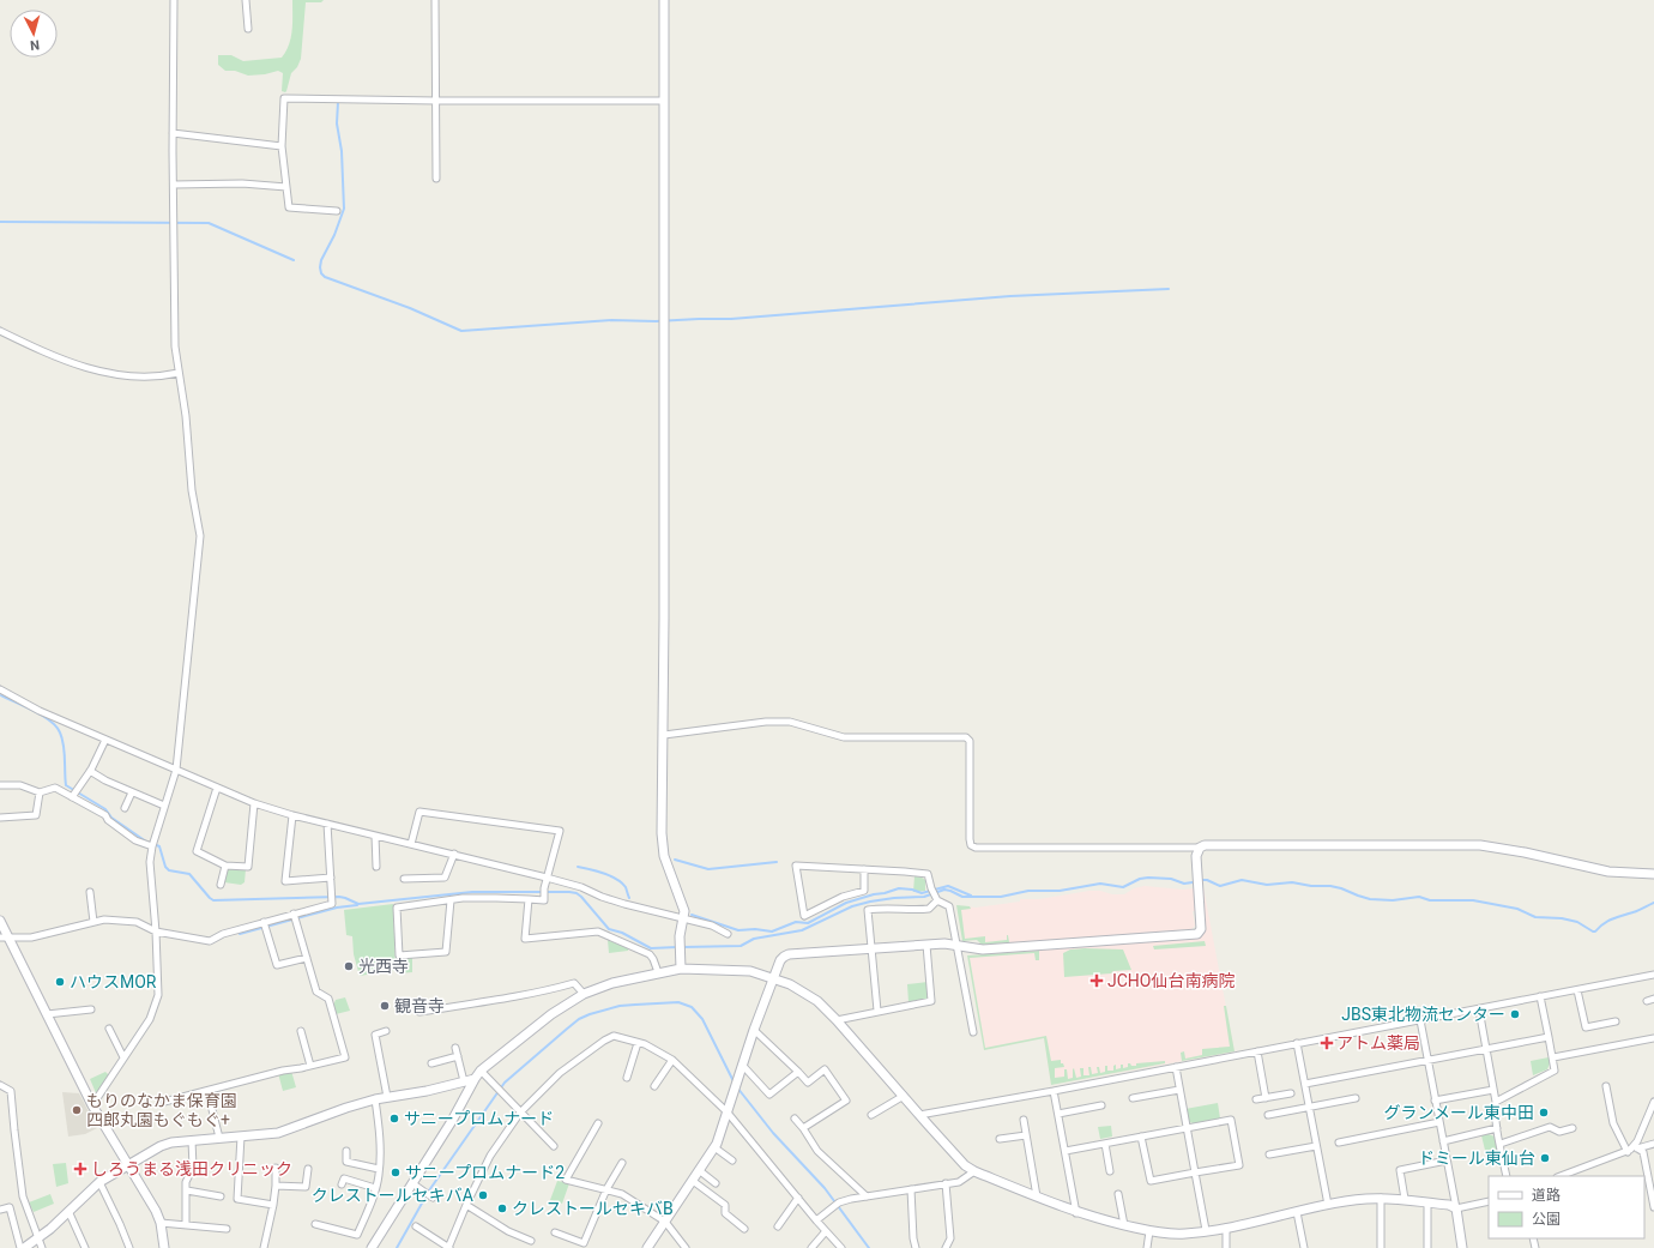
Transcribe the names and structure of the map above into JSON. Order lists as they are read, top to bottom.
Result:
{
  "places": {
    "other": [
      "光西寺",
      "ハウスMOR",
      "観音寺",
      "JBS東北物流センター",
      "もりのなかま保育園 四郎丸園もぐもぐ+",
      "グランメール東中田",
      "サニープロムナード",
      "ドミール東仙台",
      "サニープロムナード2",
      "クレストールセキバA",
      "クレストールセキバB"
    ],
    "health": ["JCHO仙台南病院", "アトム薬局", "しろうまる浅田クリニック"]
  },
  "legend": ["道路", "公園"],
  "north": "bottom"
}
